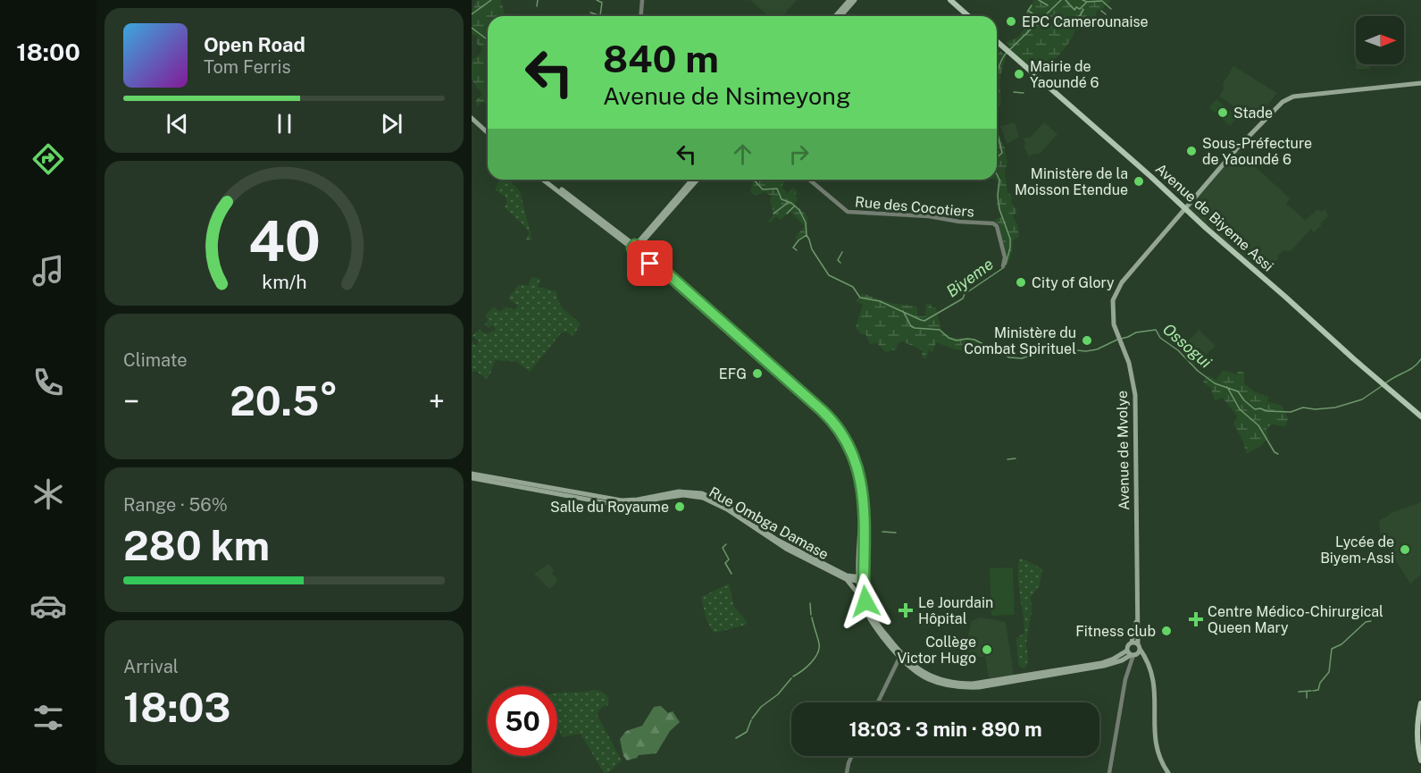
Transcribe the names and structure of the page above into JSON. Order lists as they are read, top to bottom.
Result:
{
  "streets": {
    "main road": ["Avenue de Biyeme Assi", "Avenue de Mvolye", "Rue Ombga Damase"],
    "street": ["Rue des Cocotiers"]
  },
  "crossings": [
    ["Avenue de Biyeme Assi", "Avenue de Mvolye"]
  ],
  "water": ["Biyeme", "Ossogui"],
  "places": {
    "other": [
      "EPC Camerounaise",
      "Mairie de Yaoundé 6",
      "Stade",
      "Sous-Préfecture de Yaoundé 6",
      "Ministère de la Moisson Etendue",
      "City of Glory",
      "Ministère du Combat Spirituel",
      "EFG",
      "Salle du Royaume",
      "Lycée de Biyem-Assi",
      "Fitness club",
      "Collège Victor Hugo"
    ],
    "health": ["Le Jourdain Hôpital", "Centre Médico-Chirurgical Queen Mary"]
  },
  "north": "right",
  "page": {
    "tabs": "18:00",
    "turn": ["840 m", "Avenue de Nsimeyong"],
    "song": ["Open Road", "Tom Ferris"],
    "tile": [
      "Climate",
      ["Range · 56%", "280 km"],
      ["Arrival", "18:03"]
    ],
    "heat": ["−", "20.5°", "+"],
    "limit": "50",
    "trip": "18:03 · 3 min · 890 m",
    "gauge": ["40", "km/h"]
  }
}
